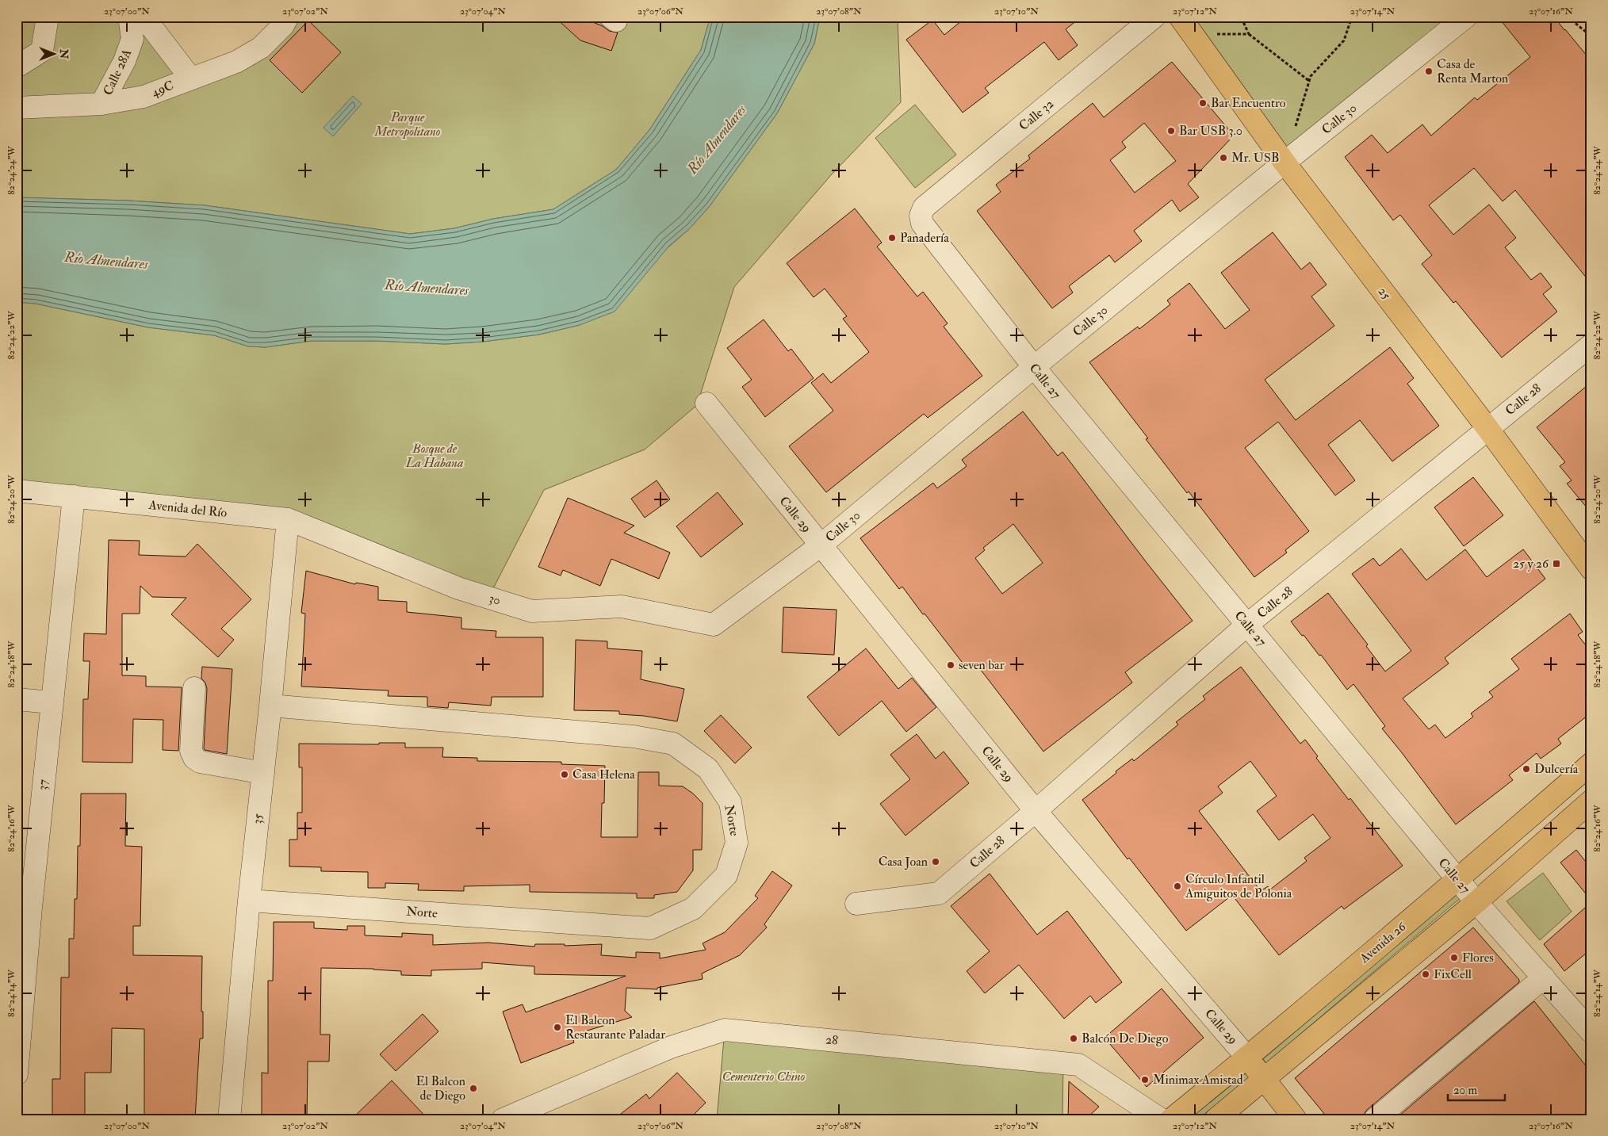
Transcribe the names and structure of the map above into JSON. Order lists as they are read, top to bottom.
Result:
{
  "streets": {
    "main road": ["25", "Calle 29", "Avenida 26"],
    "street": [
      "Calle 28A",
      "49C",
      "Calle 32",
      "Calle 30",
      "Calle 27",
      "Calle 28",
      "Avenida del Río",
      "30",
      "37",
      "35",
      "Norte",
      "28"
    ]
  },
  "crossings": [
    ["Calle 28A", "49C"],
    ["Calle 32", "Calle 27"],
    ["Calle 30", "25"],
    ["Calle 30", "Calle 27"],
    ["Calle 30", "Calle 29"],
    ["Calle 30", "30"],
    ["25", "Calle 28"],
    ["Calle 27", "Calle 28"],
    ["Calle 27", "Avenida 26"],
    ["Calle 28", "Calle 29"],
    ["Avenida del Río", "30"],
    ["Avenida del Río", "37"],
    ["Avenida del Río", "35"],
    ["Calle 29", "Avenida 26"],
    ["30", "35"],
    ["35", "Norte"]
  ],
  "water": ["Río Almendares"],
  "parks": ["Parque Metropolitano", "Bosque de La Habana", "Cementerio Chino"],
  "places": {
    "other": [
      "Casa de Renta Marton",
      "Bar Encuentro",
      "Bar USB 3.0",
      "Mr. USB",
      "Panadería",
      "seven bar",
      "Dulcería",
      "Casa Helena",
      "Casa Joan",
      "Círculo Infantil Amiguitos de Polonia",
      "Flores",
      "FixCell",
      "El Balcon Restaurante Paladar",
      "Balcón De Diego",
      "Minimax Amistad",
      "El Balcon de Diego"
    ],
    "transit": ["25 y 26"]
  },
  "scale_bar": "20 m",
  "north": "right",
  "coordinates": [
    "23°07'00\"N",
    "23°07'02\"N",
    "23°07'04\"N",
    "23°07'06\"N",
    "23°07'08\"N",
    "23°07'10\"N",
    "23°07'12\"N",
    "23°07'14\"N",
    "23°07'16\"N",
    "82°24'24\"W",
    "82°24'22\"W",
    "82°24'20\"W",
    "82°24'18\"W",
    "82°24'16\"W",
    "82°24'14\"W"
  ]
}
